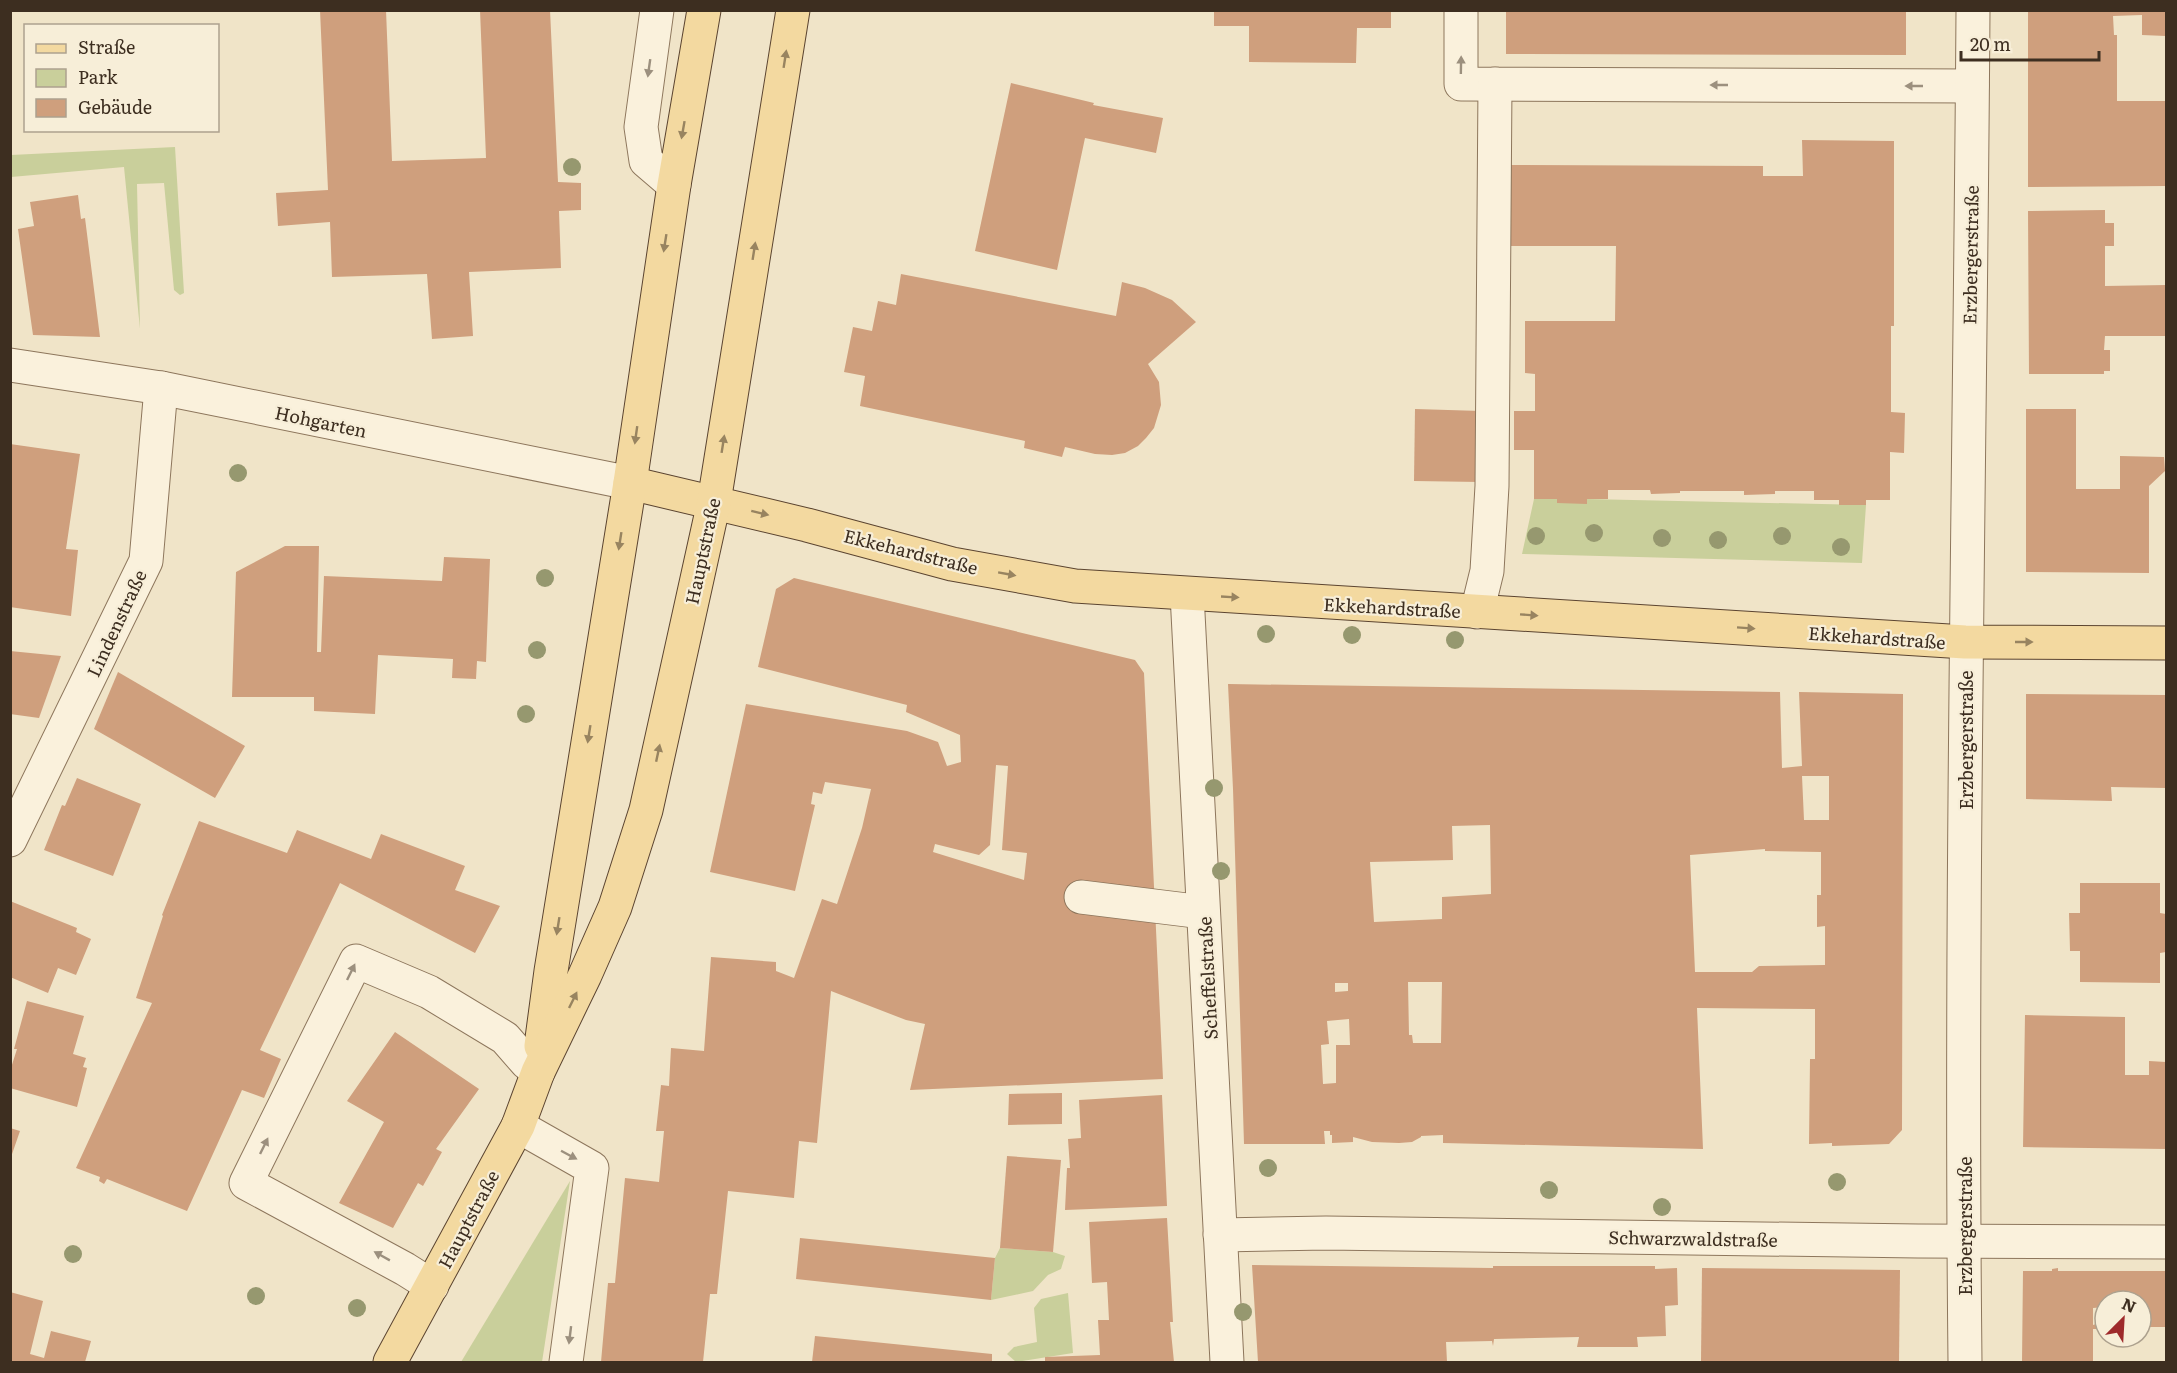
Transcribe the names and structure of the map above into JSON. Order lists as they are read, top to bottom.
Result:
{
  "streets": {
    "main road": ["Hauptstraße", "Ekkehardstraße"],
    "street": [
      "Erzbergerstraße",
      "Hohgarten",
      "Lindenstraße",
      "Scheffelstraße",
      "Schwarzwaldstraße"
    ]
  },
  "crossings": [
    ["Erzbergerstraße", "Ekkehardstraße"],
    ["Erzbergerstraße", "Schwarzwaldstraße"],
    ["Hohgarten", "Hauptstraße"],
    ["Hohgarten", "Ekkehardstraße"],
    ["Hohgarten", "Lindenstraße"],
    ["Hauptstraße", "Ekkehardstraße"],
    ["Ekkehardstraße", "Scheffelstraße"],
    ["Scheffelstraße", "Schwarzwaldstraße"]
  ],
  "one_way": ["Ekkehardstraße"],
  "legend": ["Straße", "Park", "Gebäude"],
  "scale_bar": "20 m",
  "north": "top right"
}
